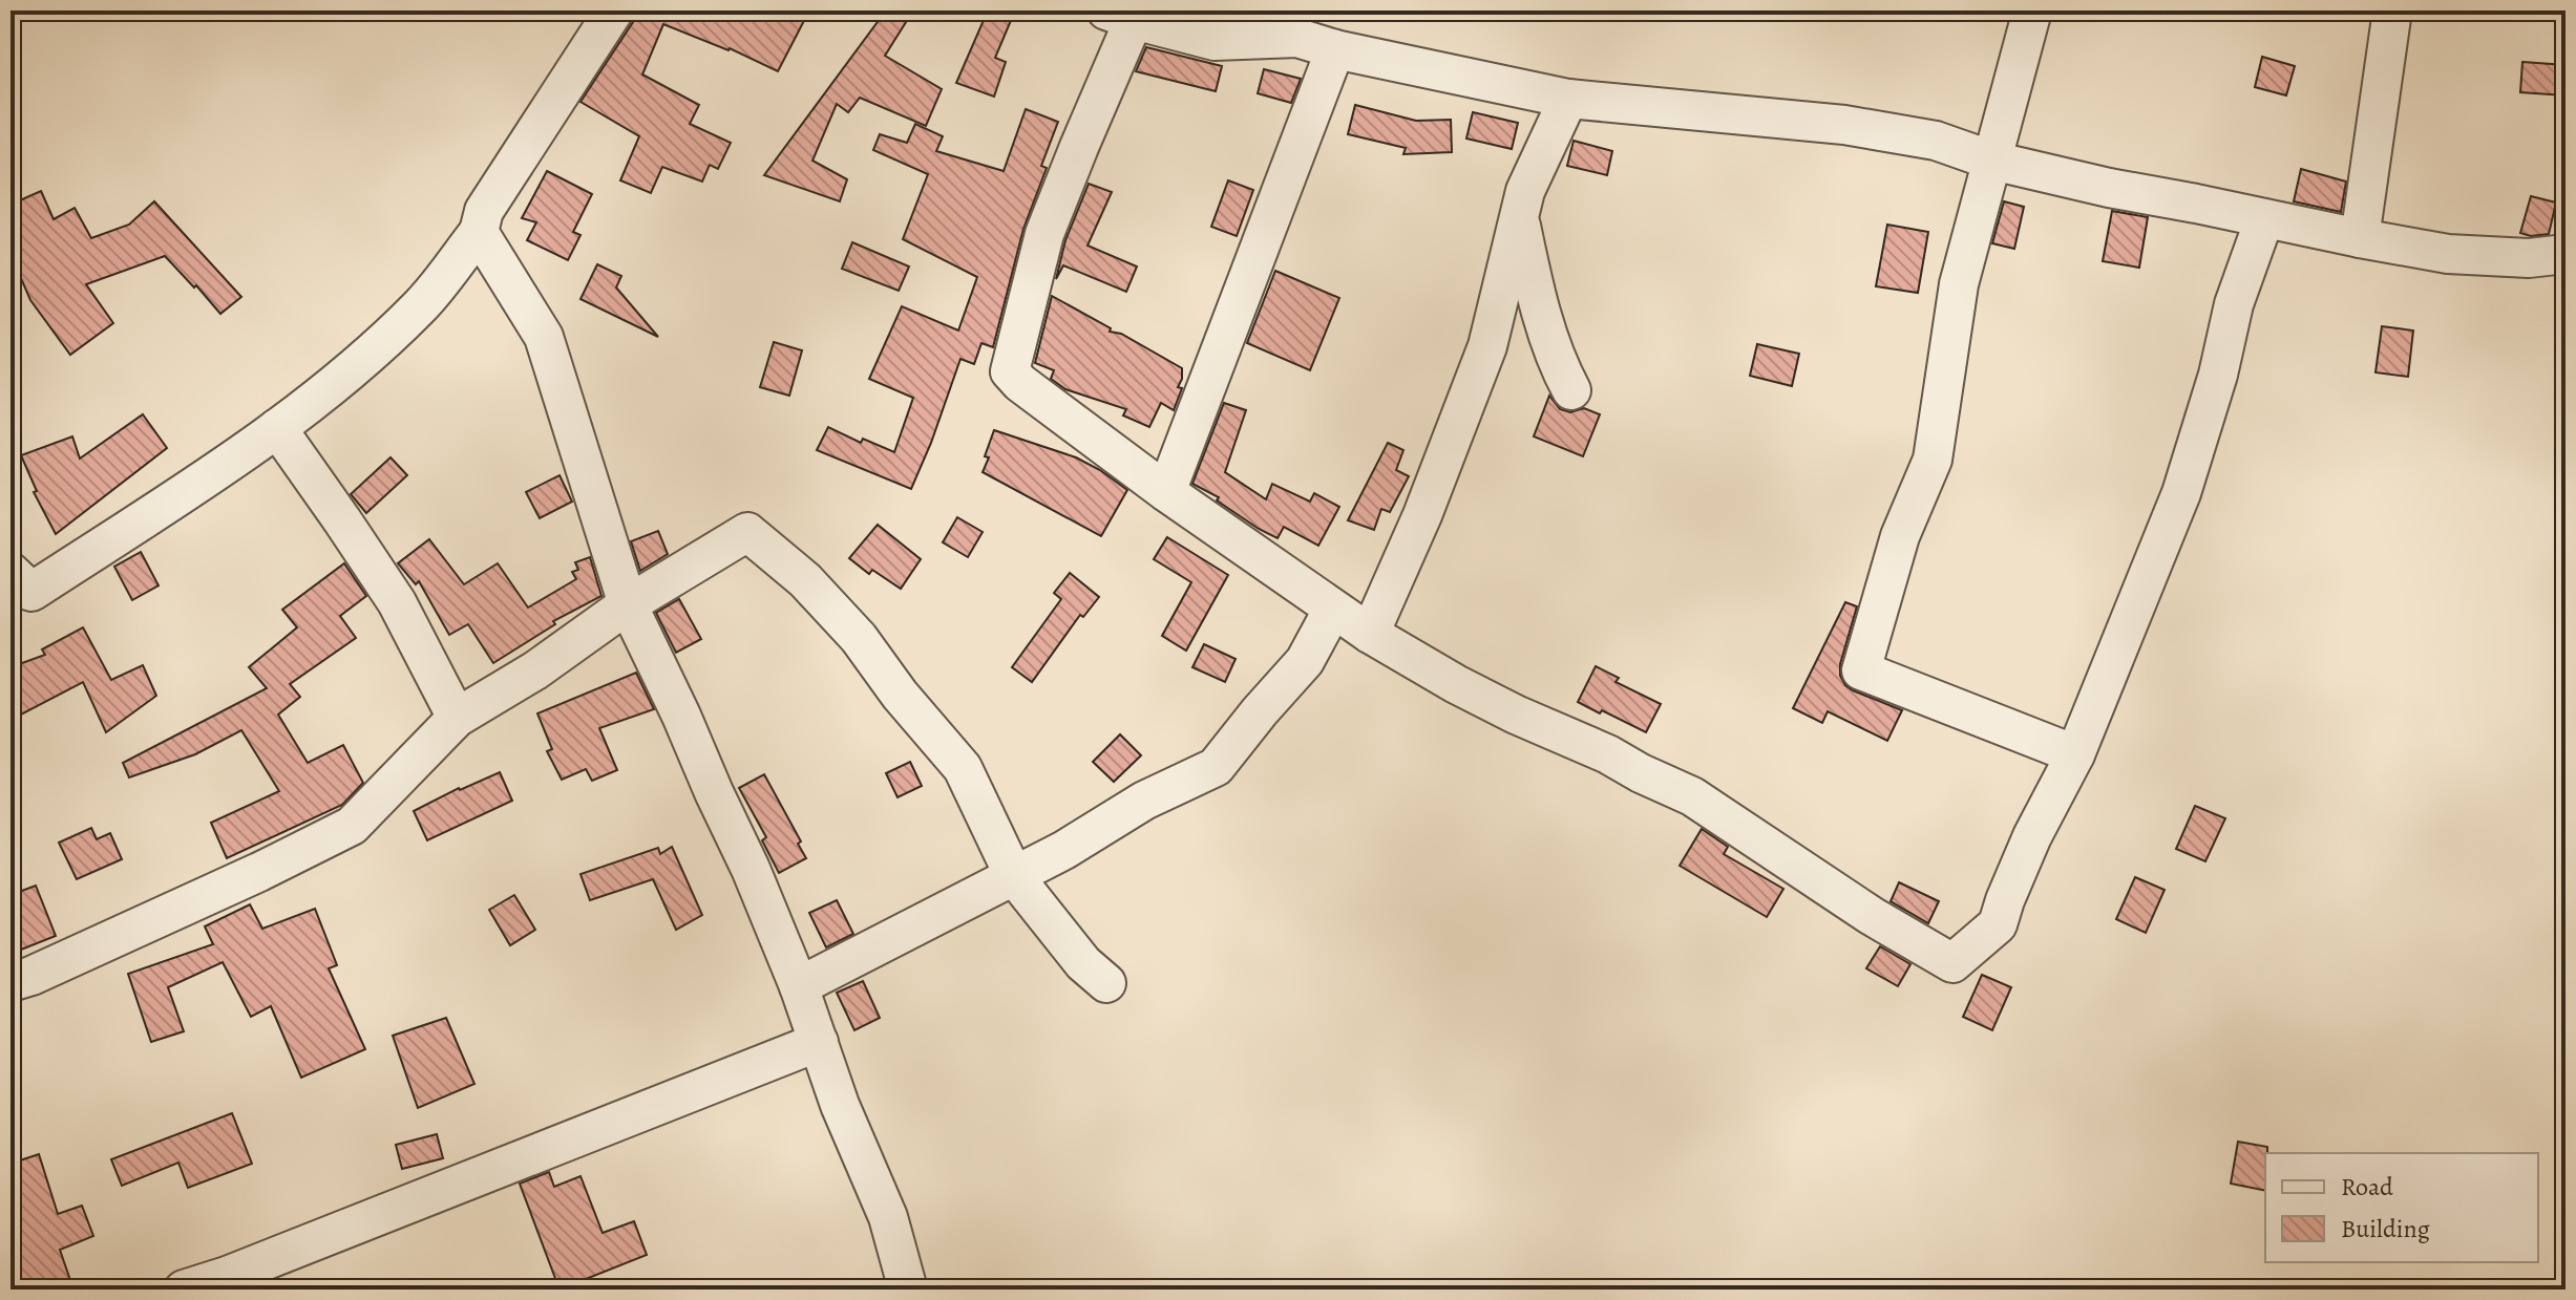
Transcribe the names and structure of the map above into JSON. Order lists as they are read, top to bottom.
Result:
{
  "legend": ["Road", "Building"]
}
